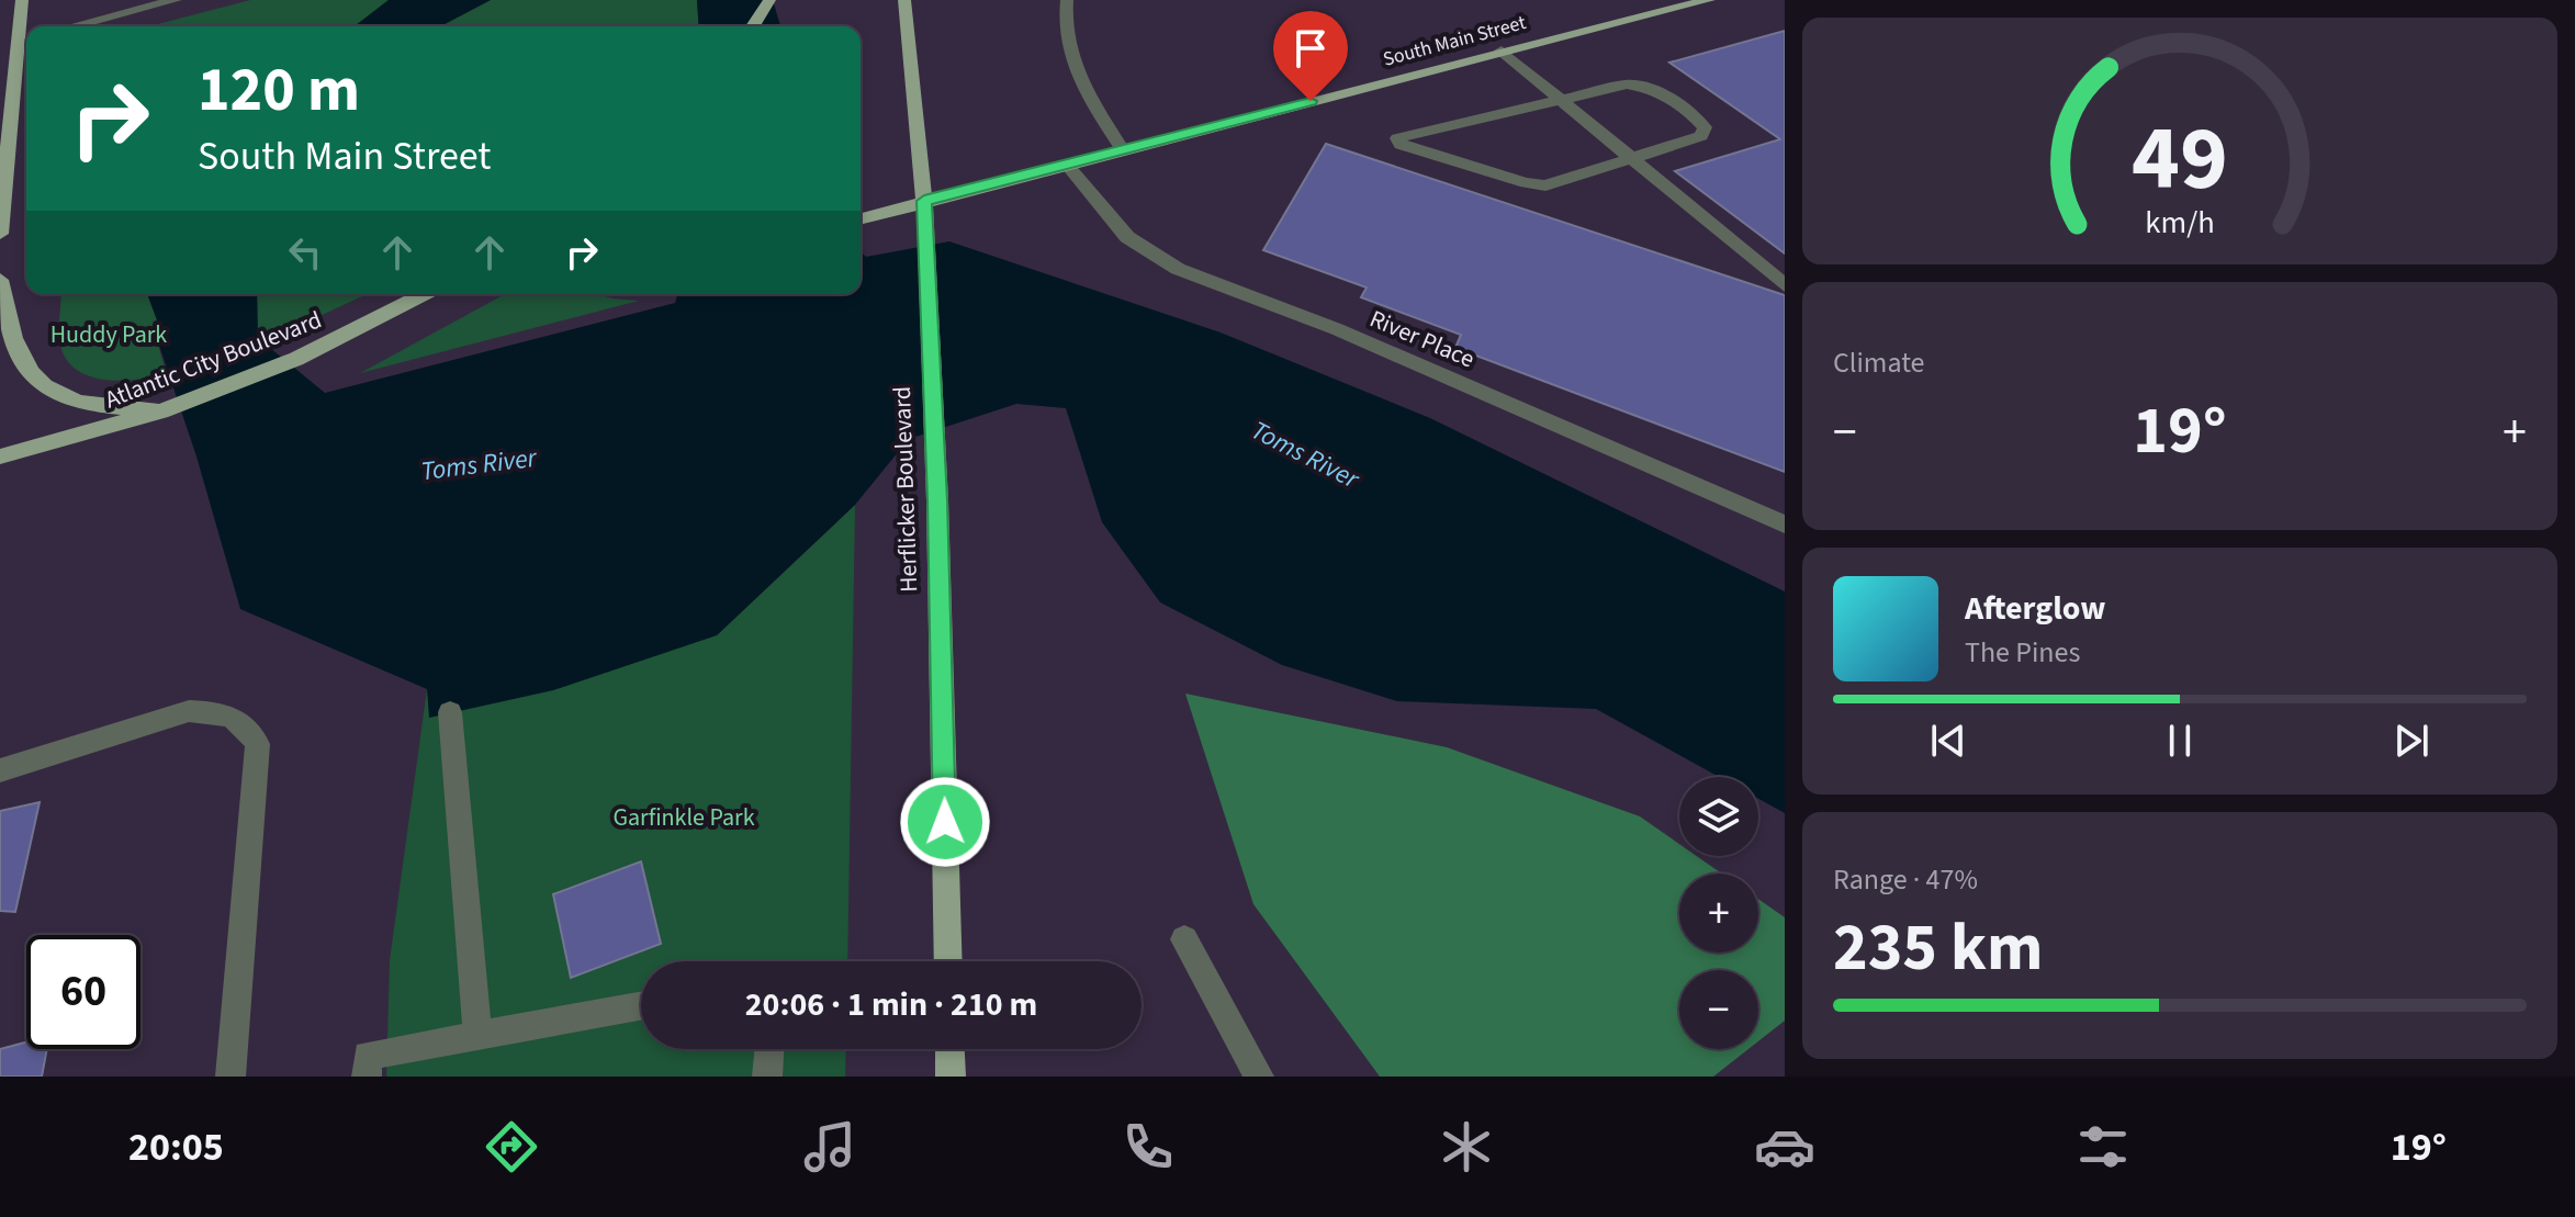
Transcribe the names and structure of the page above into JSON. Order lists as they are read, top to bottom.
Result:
{
  "streets": {
    "main road": ["South Main Street", "Atlantic City Boulevard", "Herflicker Boulevard"],
    "street": ["River Place"]
  },
  "crossings": [
    ["South Main Street", "River Place"],
    ["South Main Street", "Herflicker Boulevard"]
  ],
  "water": ["Toms River"],
  "parks": ["Huddy Park", "Garfinkle Park"],
  "page": {
    "turn": ["120 m", "South Main Street"],
    "tile": [
      "Climate",
      ["Range · 47%", "235 km"]
    ],
    "heat": ["−", "19°", "+"],
    "song": ["Afterglow", "The Pines"],
    "map_buttons": ["+", "−"],
    "limit": "60",
    "trip": "20:06 · 1 min · 210 m",
    "tabs": ["20:05", "19°"],
    "gauge": ["49", "km/h"]
  }
}
